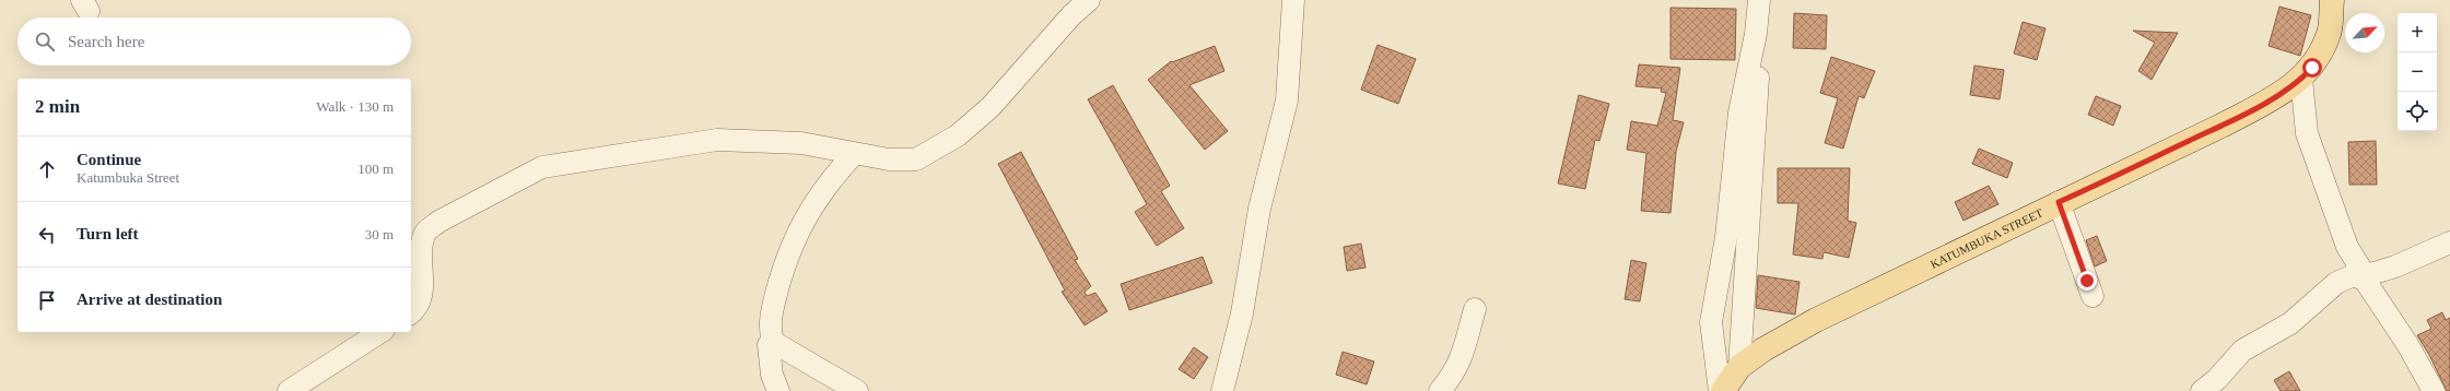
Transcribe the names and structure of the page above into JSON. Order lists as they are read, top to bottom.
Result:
{
  "streets": {
    "main road": ["KATUMBUKA STREET"]
  },
  "north": "top right",
  "page": {
    "map_buttons": ["+", "−"],
    "search": "Search here",
    "heading": ["2 min", "Walk · 130 m"],
    "list": [
      ["Continue", "Katumbuka Street", "100 m"],
      ["Turn left", "30 m"],
      "Arrive at destination"
    ]
  }
}
